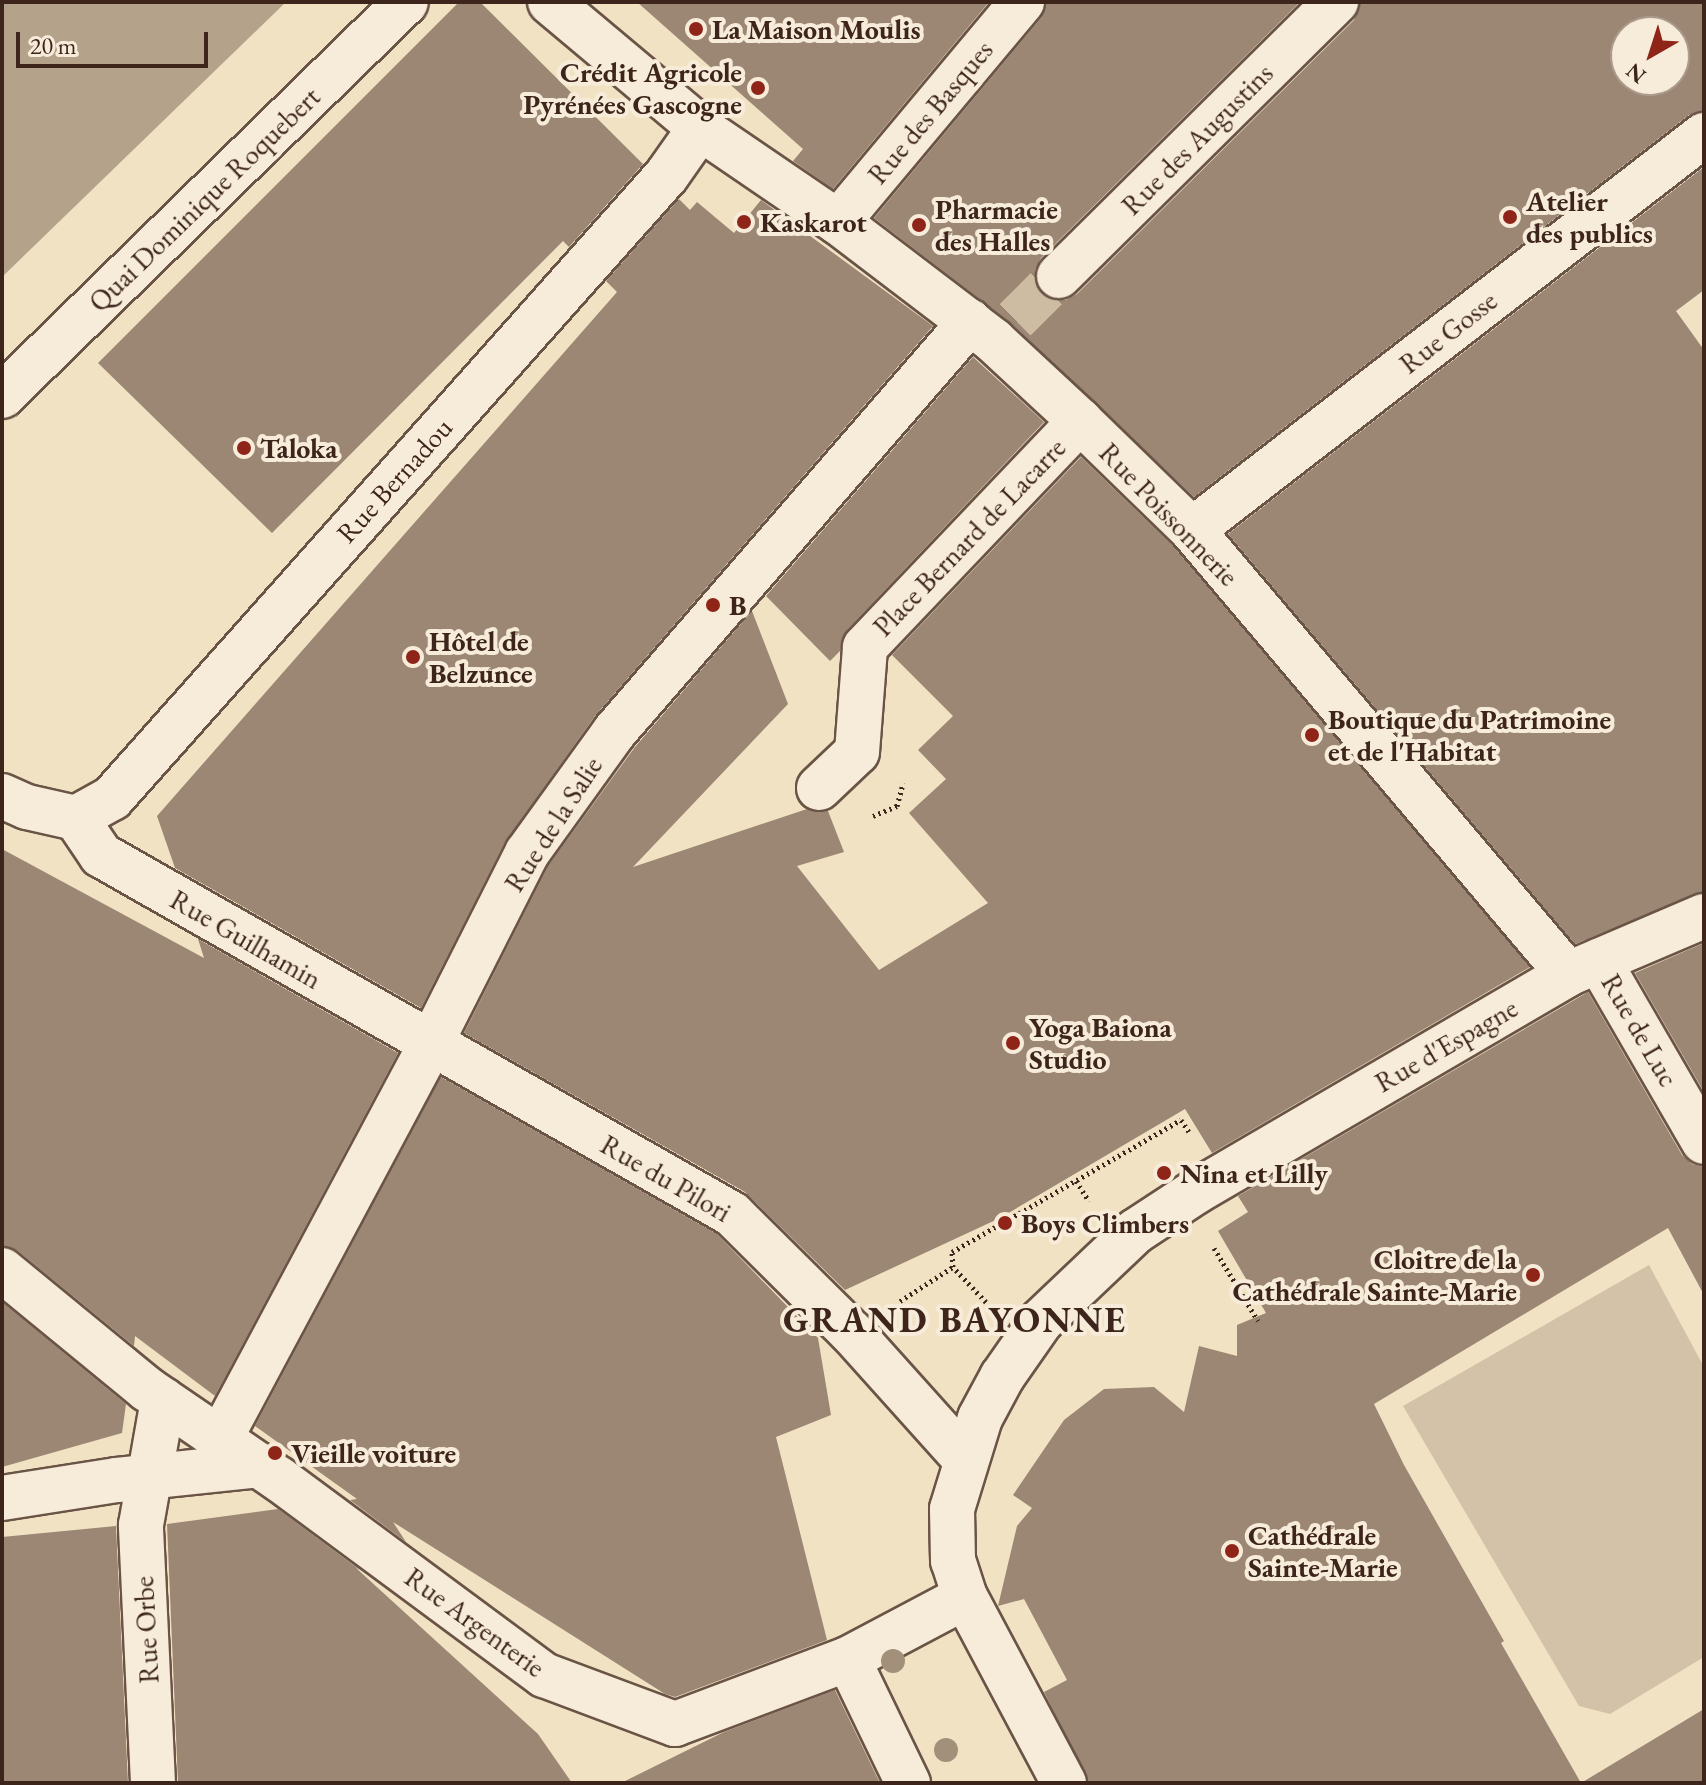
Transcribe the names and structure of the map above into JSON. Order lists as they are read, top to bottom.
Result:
{
  "streets": {
    "street": [
      "Rue des Basques",
      "Rue des Augustins",
      "Quai Dominique Roquebert",
      "Rue Gosse",
      "Rue Bernadou",
      "Rue Poissonnerie",
      "Place Bernard de Lacarre",
      "Rue de la Salie",
      "Rue Guilhamin",
      "Rue de Luc",
      "Rue d'Espagne",
      "Rue du Pilori",
      "Rue Argenterie",
      "Rue Orbe"
    ]
  },
  "crossings": [
    ["Rue des Basques", "Rue Poissonnerie"],
    ["Rue Gosse", "Rue Poissonnerie"],
    ["Rue Bernadou", "Rue Poissonnerie"],
    ["Rue Bernadou", "Rue Guilhamin"],
    ["Rue Poissonnerie", "Place Bernard de Lacarre"],
    ["Rue Poissonnerie", "Rue de la Salie"],
    ["Rue Poissonnerie", "Rue de Luc"],
    ["Rue Poissonnerie", "Rue d'Espagne"],
    ["Rue de la Salie", "Rue Guilhamin"],
    ["Rue de la Salie", "Rue du Pilori"],
    ["Rue de la Salie", "Rue Argenterie"],
    ["Rue Guilhamin", "Rue du Pilori"],
    ["Rue de Luc", "Rue d'Espagne"],
    ["Rue d'Espagne", "Rue du Pilori"],
    ["Rue d'Espagne", "Rue Argenterie"],
    ["Rue Argenterie", "Rue Orbe"]
  ],
  "districts": ["GRAND BAYONNE"],
  "places": [
    "La Maison Moulis",
    "Crédit Agricole Pyrénées Gascogne",
    "Atelier des publics",
    "Kaskarot",
    "Pharmacie des Halles",
    "Taloka",
    "B",
    "Hôtel de Belzunce",
    "Boutique du Patrimoine et de l'Habitat",
    "Yoga Baiona Studio",
    "Nina et Lilly",
    "Boys Climbers",
    "Cloitre de la Cathédrale Sainte-Marie",
    "Vieille voiture",
    "Cathédrale Sainte-Marie"
  ],
  "scale_bar": "20 m",
  "north": "bottom left"
}
